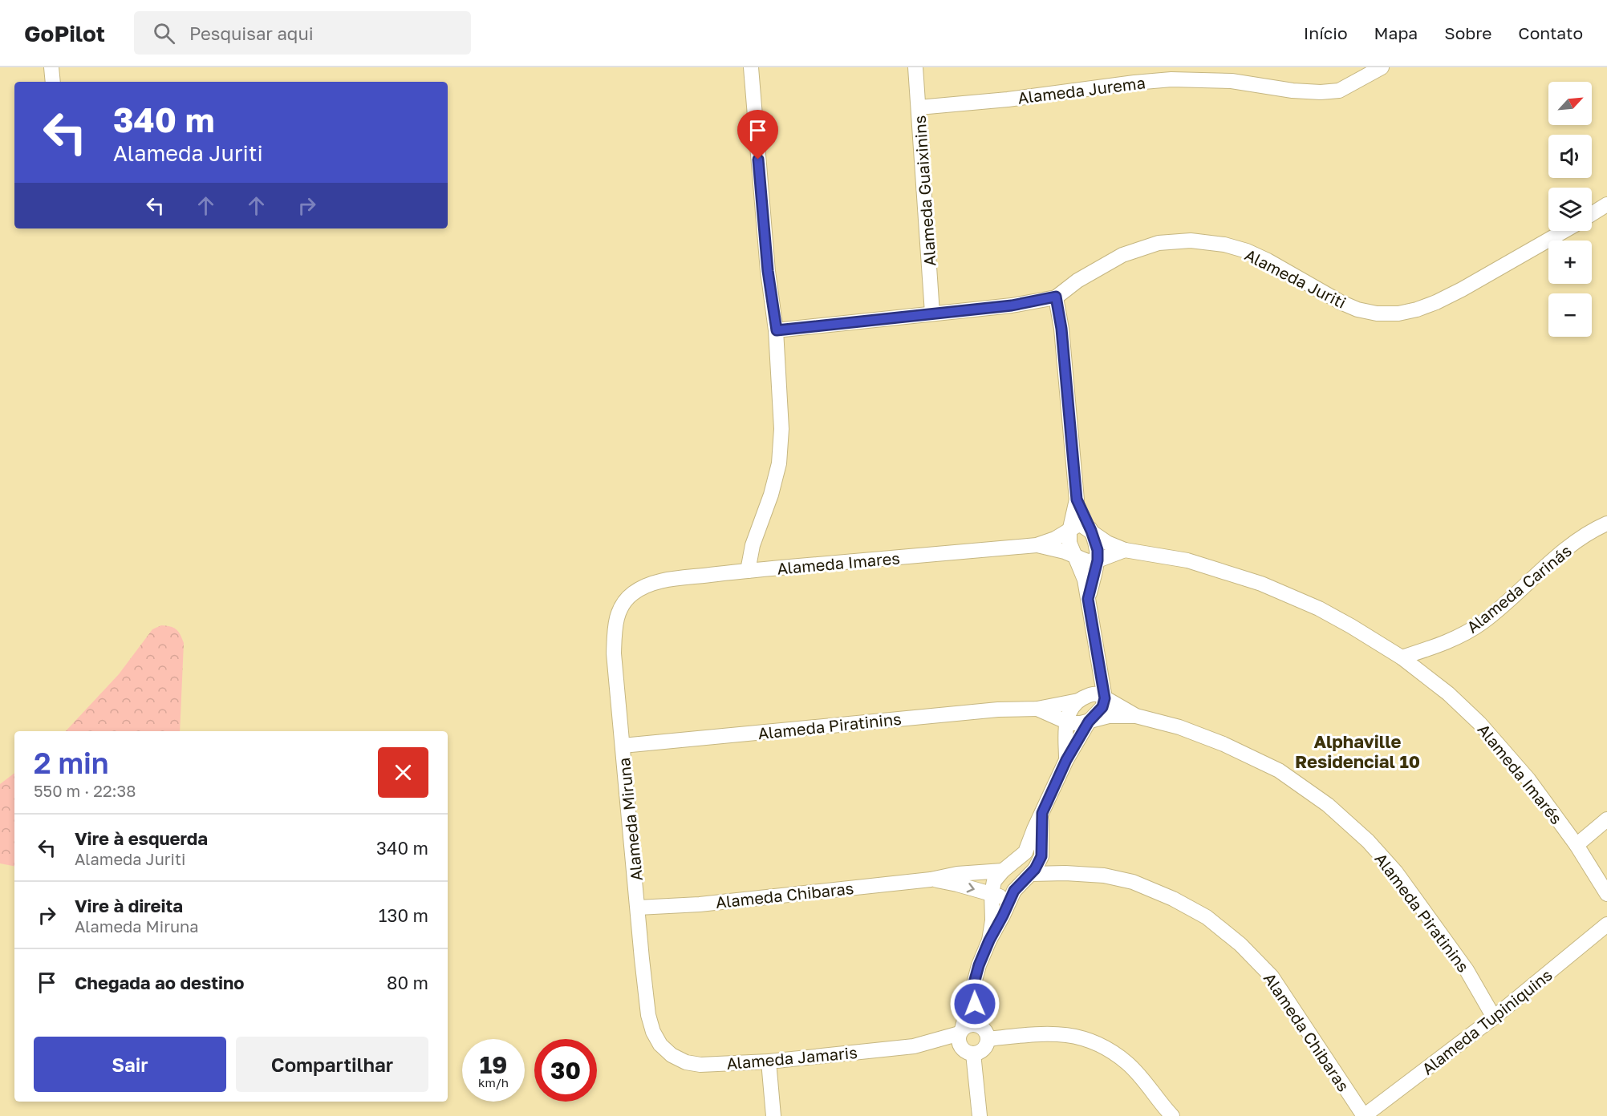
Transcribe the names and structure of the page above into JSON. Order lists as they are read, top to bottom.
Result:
{
  "streets": {
    "street": [
      "Alameda Jurema",
      "Alameda Guaixinins",
      "Alameda Juriti",
      "Alameda Imares",
      "Alameda Carinás",
      "Alameda Piratinins",
      "Alameda Imarés",
      "Alameda Miruna",
      "Alameda Chibaras",
      "Alameda Tupiniquins",
      "Alameda Jamaris"
    ]
  },
  "crossings": [
    ["Alameda Jurema", "Alameda Guaixinins"],
    ["Alameda Guaixinins", "Alameda Juriti"],
    ["Alameda Imares", "Alameda Miruna"],
    ["Alameda Carinás", "Alameda Imarés"],
    ["Alameda Piratinins", "Alameda Miruna"],
    ["Alameda Piratinins", "Alameda Tupiniquins"],
    ["Alameda Miruna", "Alameda Chibaras"],
    ["Alameda Miruna", "Alameda Jamaris"],
    ["Alameda Chibaras", "Alameda Tupiniquins"]
  ],
  "districts": ["Alphaville Residencial 10"],
  "north": "top right",
  "page": {
    "header": "GoPilot",
    "search": "Pesquisar aqui",
    "nav": [
      "Início",
      "Mapa",
      "Sobre",
      "Contato"
    ],
    "map_buttons": ["+", "−"],
    "turn": ["340 m", "Alameda Juriti"],
    "heading": ["2 min", "550 m · 22:38"],
    "list": [
      {
        "name": "Vire à esquerda",
        "note": "Alameda Juriti",
        "value": "340 m"
      },
      {
        "name": "Vire à direita",
        "note": "Alameda Miruna",
        "value": "130 m"
      },
      {
        "name": "Chegada ao destino",
        "value": "80 m"
      }
    ],
    "buttons": ["Sair", "Compartilhar"],
    "speed": "19 km/h",
    "limit": "30"
  }
}
